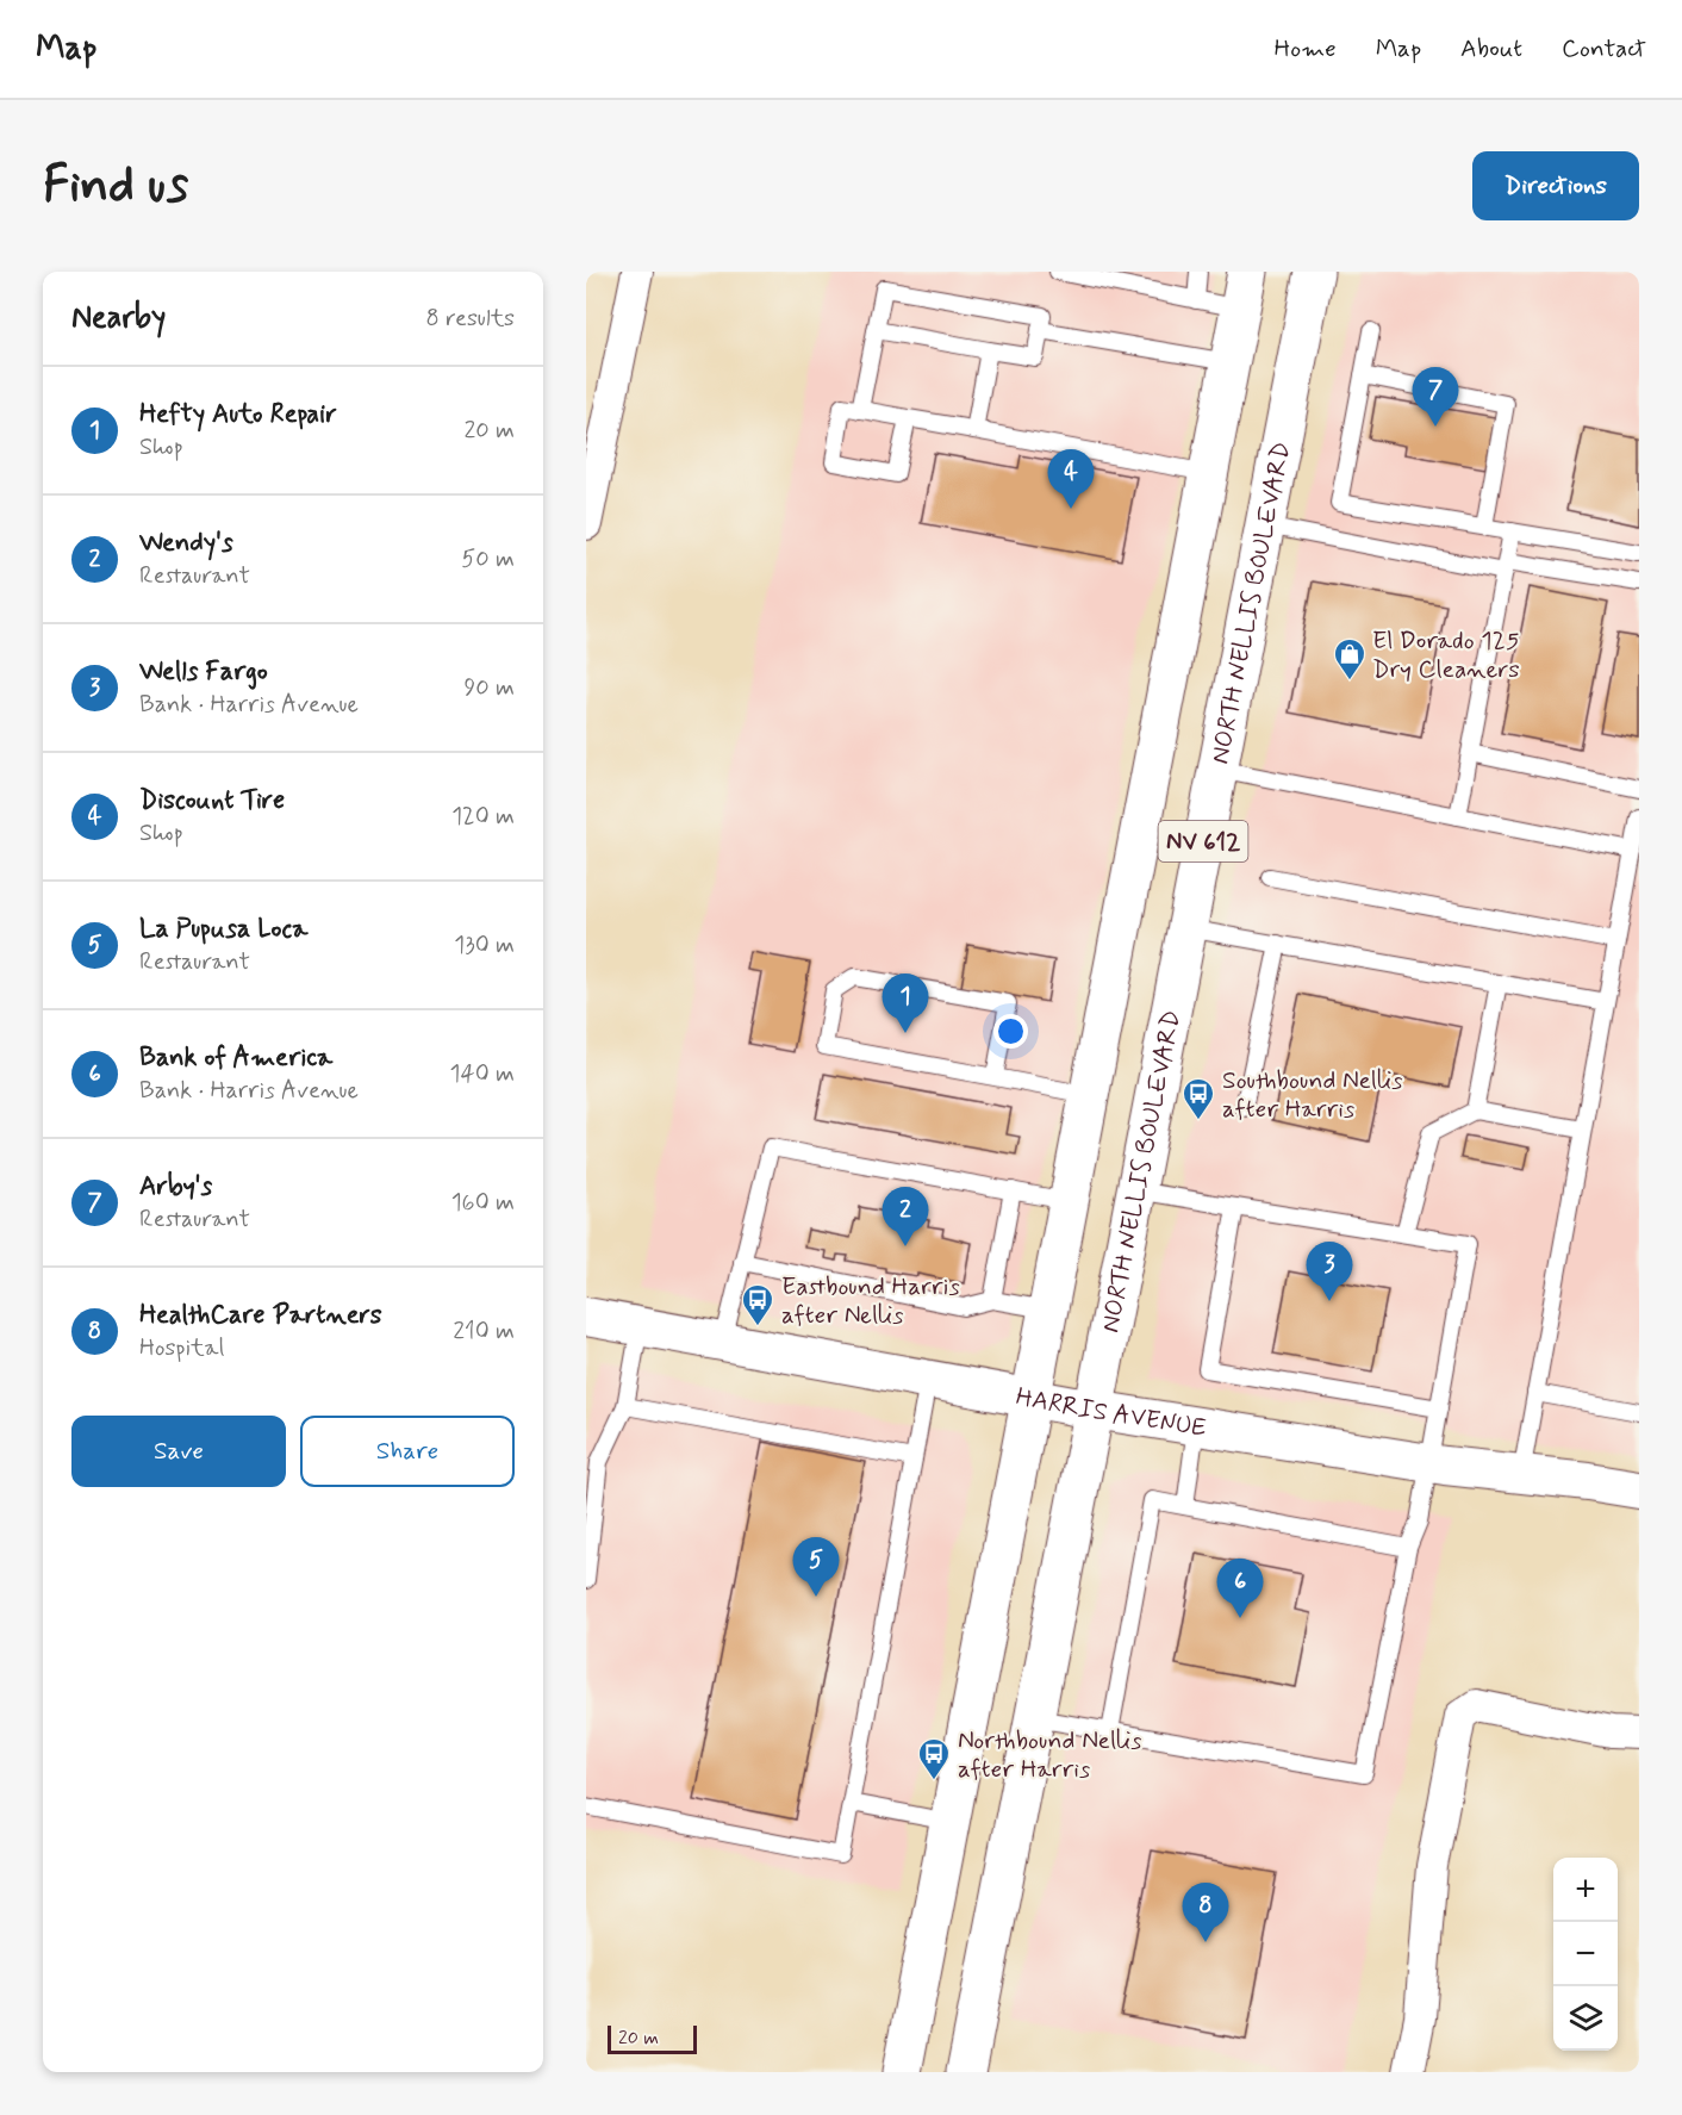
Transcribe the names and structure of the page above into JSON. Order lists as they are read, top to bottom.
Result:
{
  "streets": {
    "main road": ["NORTH NELLIS BOULEVARD", "NV 612"],
    "street": ["HARRIS AVENUE"]
  },
  "crossings": [
    ["NORTH NELLIS BOULEVARD", "HARRIS AVENUE"],
    ["NV 612", "HARRIS AVENUE"]
  ],
  "places": {
    "shop": ["El Dorado 125 Dry Cleaners"],
    "bus stop": ["Southbound Nellis after Harris", "Eastbound Harris after Nellis", "Northbound Nellis after Harris"]
  },
  "scale_bar": "20 m",
  "page": {
    "header": "Map",
    "nav": [
      "Home",
      "Map",
      "About",
      "Contact"
    ],
    "buttons": [
      "Directions",
      ["Save", "Share"]
    ],
    "title": "Find us",
    "heading": ["Nearby", "8 results"],
    "list": [
      {
        "mark": "1",
        "name": "Hefty Auto Repair",
        "note": "Shop",
        "value": "20 m"
      },
      {
        "mark": "2",
        "name": "Wendy's",
        "note": "Restaurant",
        "value": "50 m"
      },
      {
        "mark": "3",
        "name": "Wells Fargo",
        "note": "Bank · Harris Avenue",
        "value": "90 m"
      },
      {
        "mark": "4",
        "name": "Discount Tire",
        "note": "Shop",
        "value": "120 m"
      },
      {
        "mark": "5",
        "name": "La Pupusa Loca",
        "note": "Restaurant",
        "value": "130 m"
      },
      {
        "mark": "6",
        "name": "Bank of America",
        "note": "Bank · Harris Avenue",
        "value": "140 m"
      },
      {
        "mark": "7",
        "name": "Arby's",
        "note": "Restaurant",
        "value": "160 m"
      },
      {
        "mark": "8",
        "name": "HealthCare Partners",
        "note": "Hospital",
        "value": "210 m"
      }
    ],
    "pins": [
      "7",
      "4",
      "1",
      "2",
      "3",
      "5",
      "6",
      "8"
    ],
    "map_buttons": ["+", "−"],
    "scale": "20 m"
  }
}
